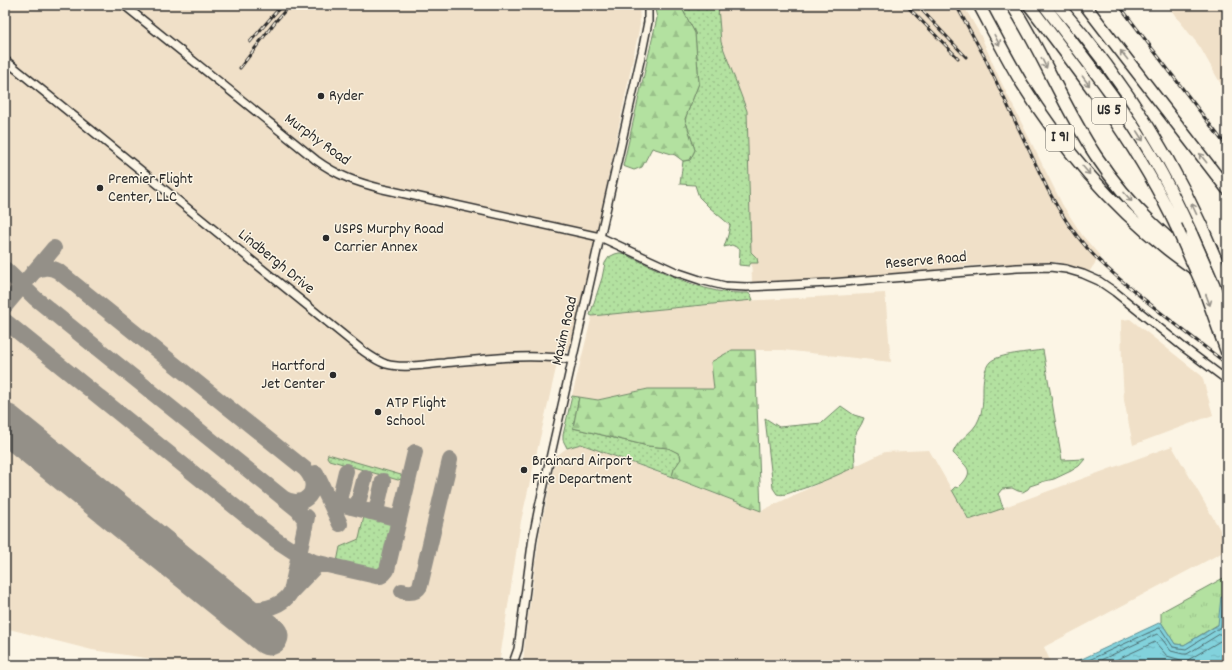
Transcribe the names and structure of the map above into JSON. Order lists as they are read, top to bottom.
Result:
{
  "streets": {
    "highway": ["US 5", "I 91"],
    "street": [
      "Murphy Road",
      "Reserve Road",
      "Lindbergh Drive",
      "Maxim Road"
    ]
  },
  "crossings": [
    ["US 5", "I 91"],
    ["Murphy Road", "Reserve Road"],
    ["Murphy Road", "Maxim Road"],
    ["Reserve Road", "Maxim Road"],
    ["Lindbergh Drive", "Maxim Road"]
  ],
  "places": [
    "Ryder",
    "Premier Flight Center, LLC",
    "USPS Murphy Road Carrier Annex",
    "Hartford Jet Center",
    "ATP Flight School",
    "Brainard Airport Fire Department"
  ]
}
